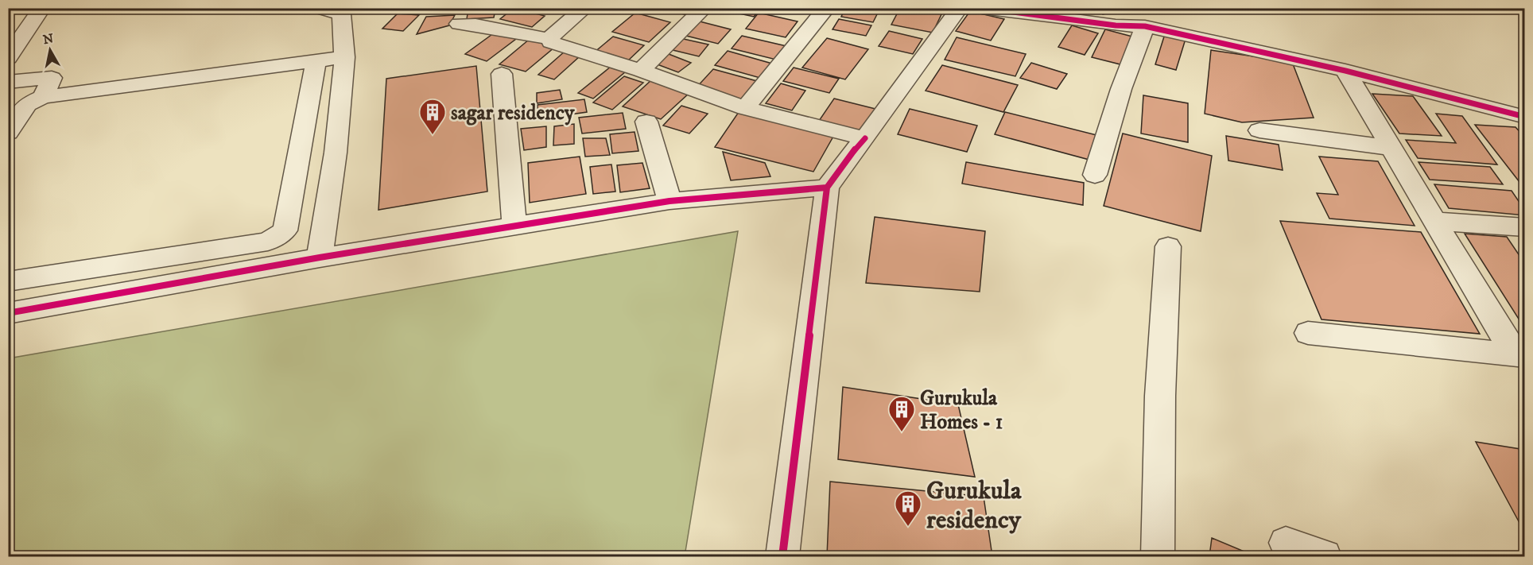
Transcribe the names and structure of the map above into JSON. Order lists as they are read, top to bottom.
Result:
{
  "places": {
    "building": ["sagar residency", "Gurukula Homes - 1", "Gurukula residency"]
  },
  "north": "top"
}
